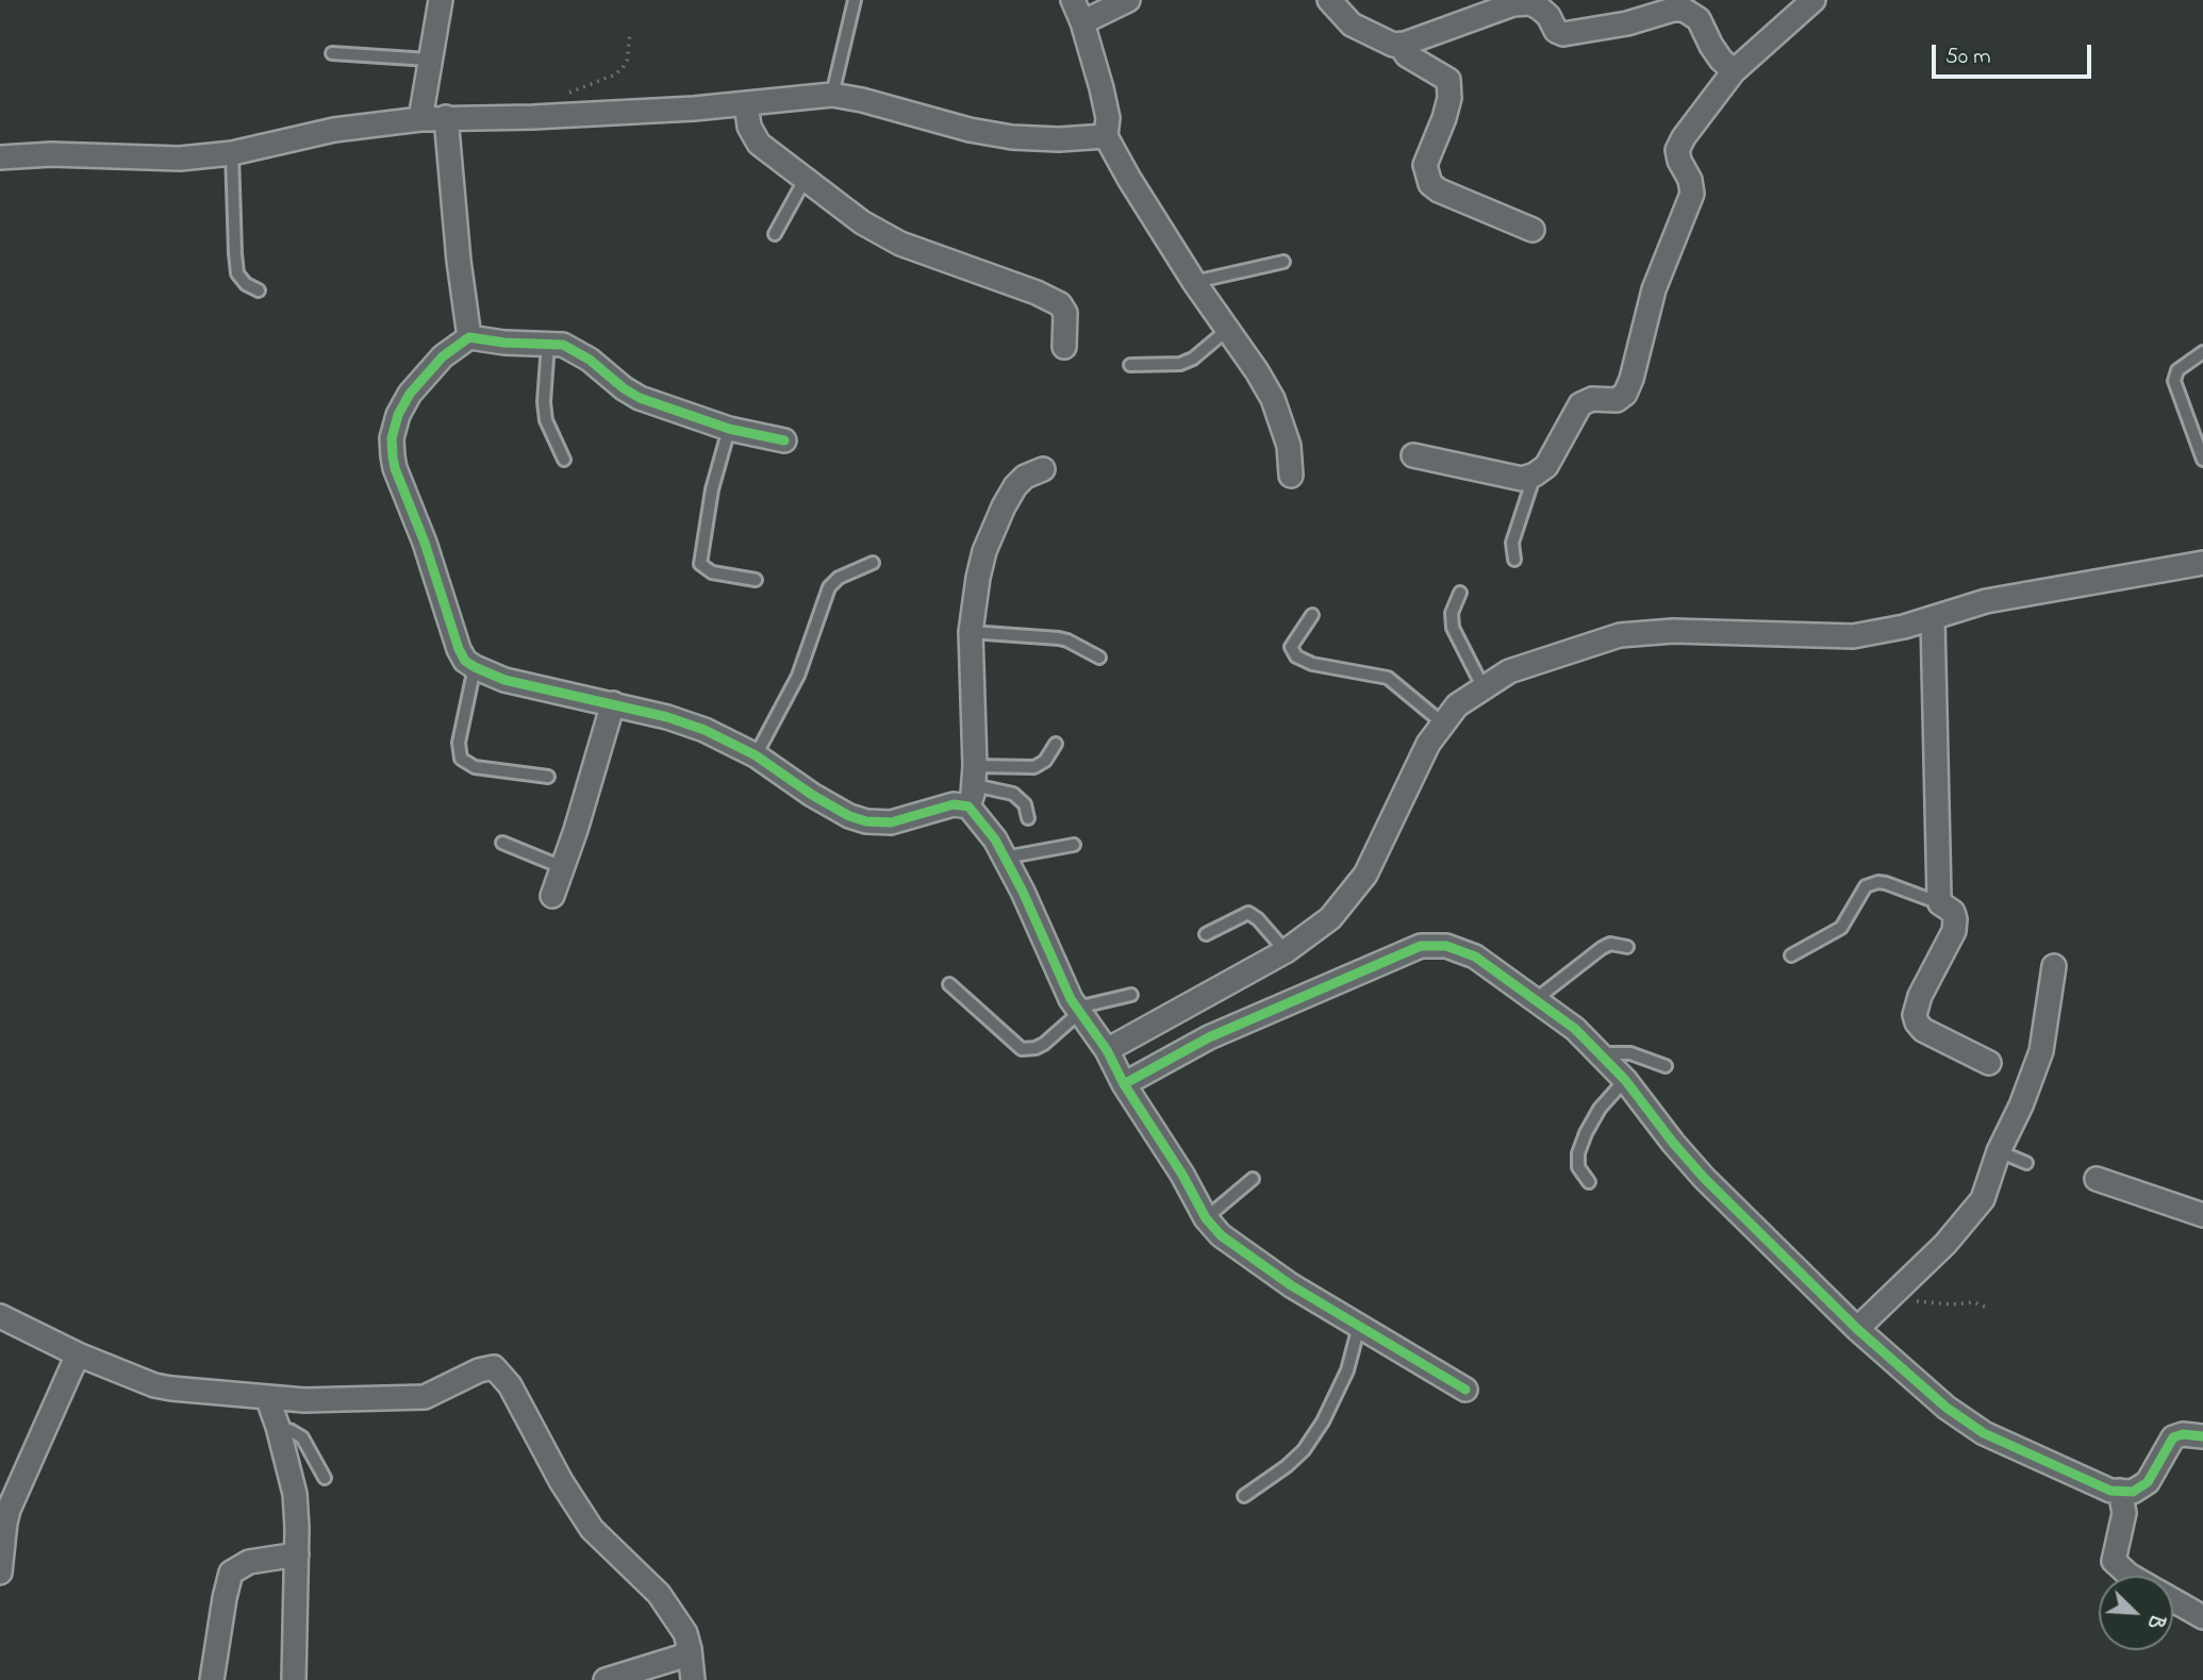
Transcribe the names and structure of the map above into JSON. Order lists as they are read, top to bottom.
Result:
{
  "scale_bar": "50 m",
  "north": "bottom right"
}
